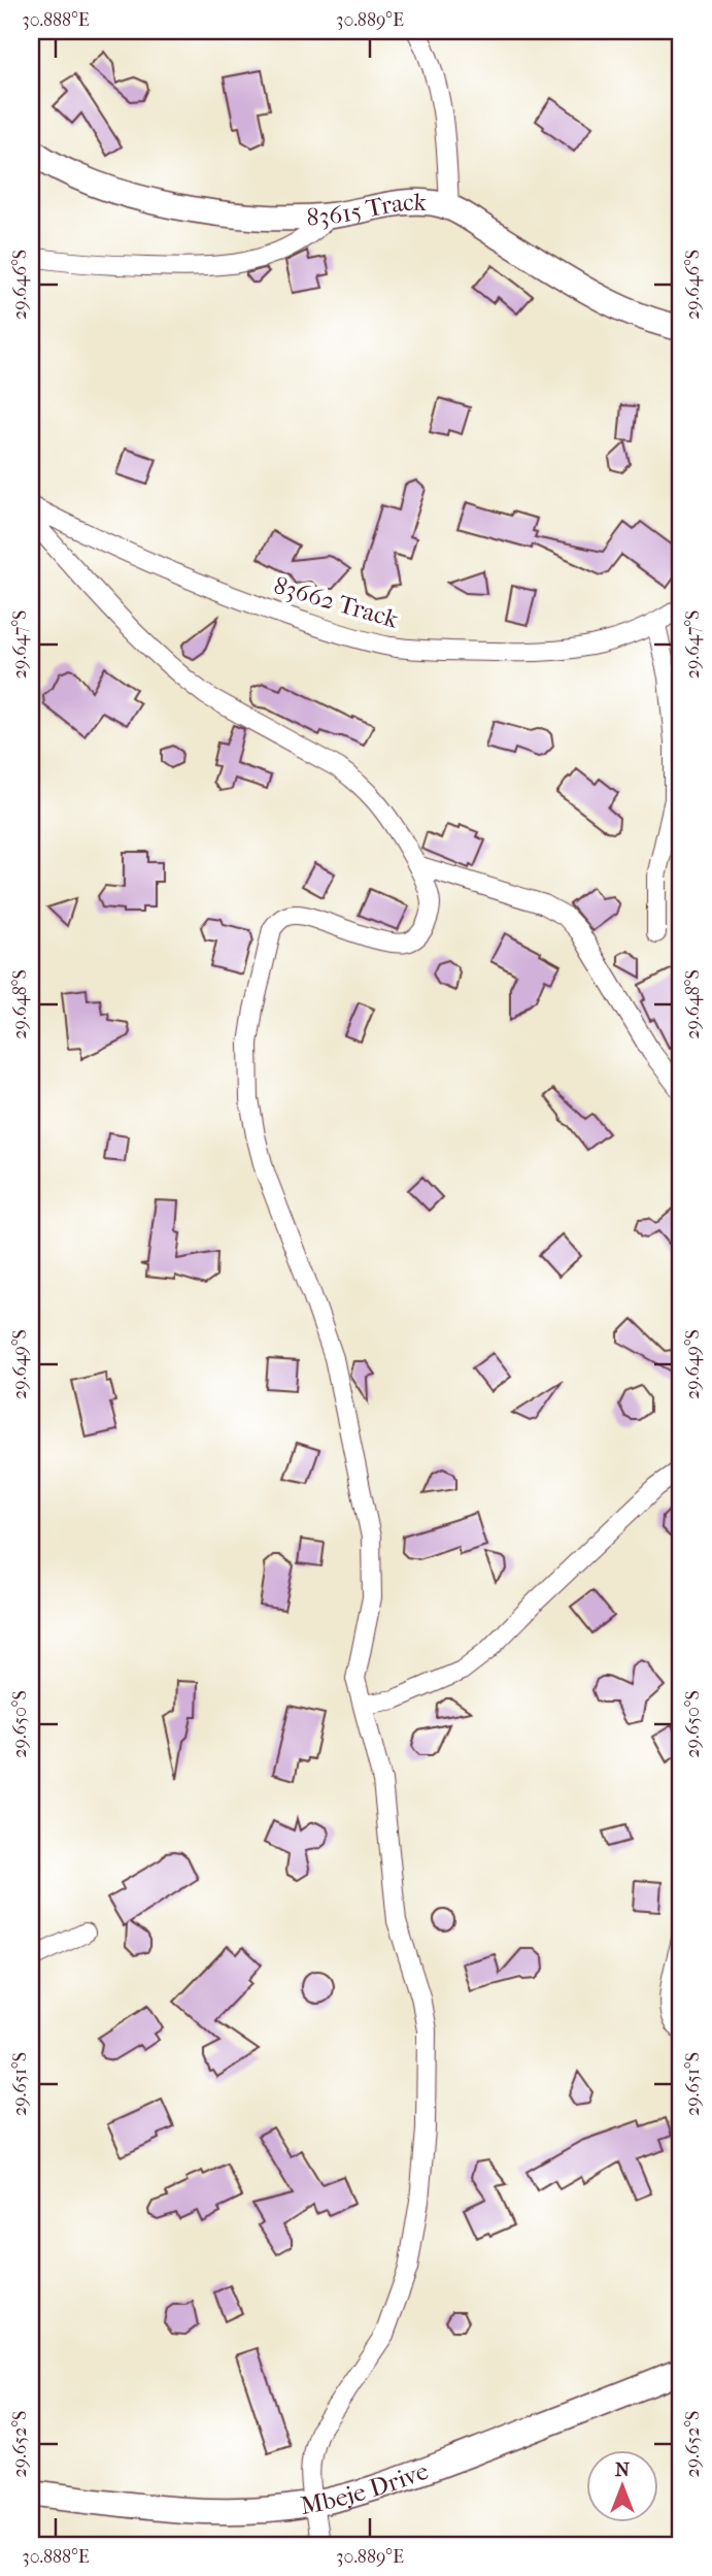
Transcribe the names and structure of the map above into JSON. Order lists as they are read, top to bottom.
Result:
{
  "streets": {
    "street": ["83615 Track", "83662 Track", "Mbeje Drive"]
  },
  "north": "top",
  "coordinates": [
    "30.888°E",
    "30.889°E",
    "29.646°S",
    "29.647°S",
    "29.648°S",
    "29.649°S",
    "29.650°S",
    "29.651°S",
    "29.652°S"
  ]
}
